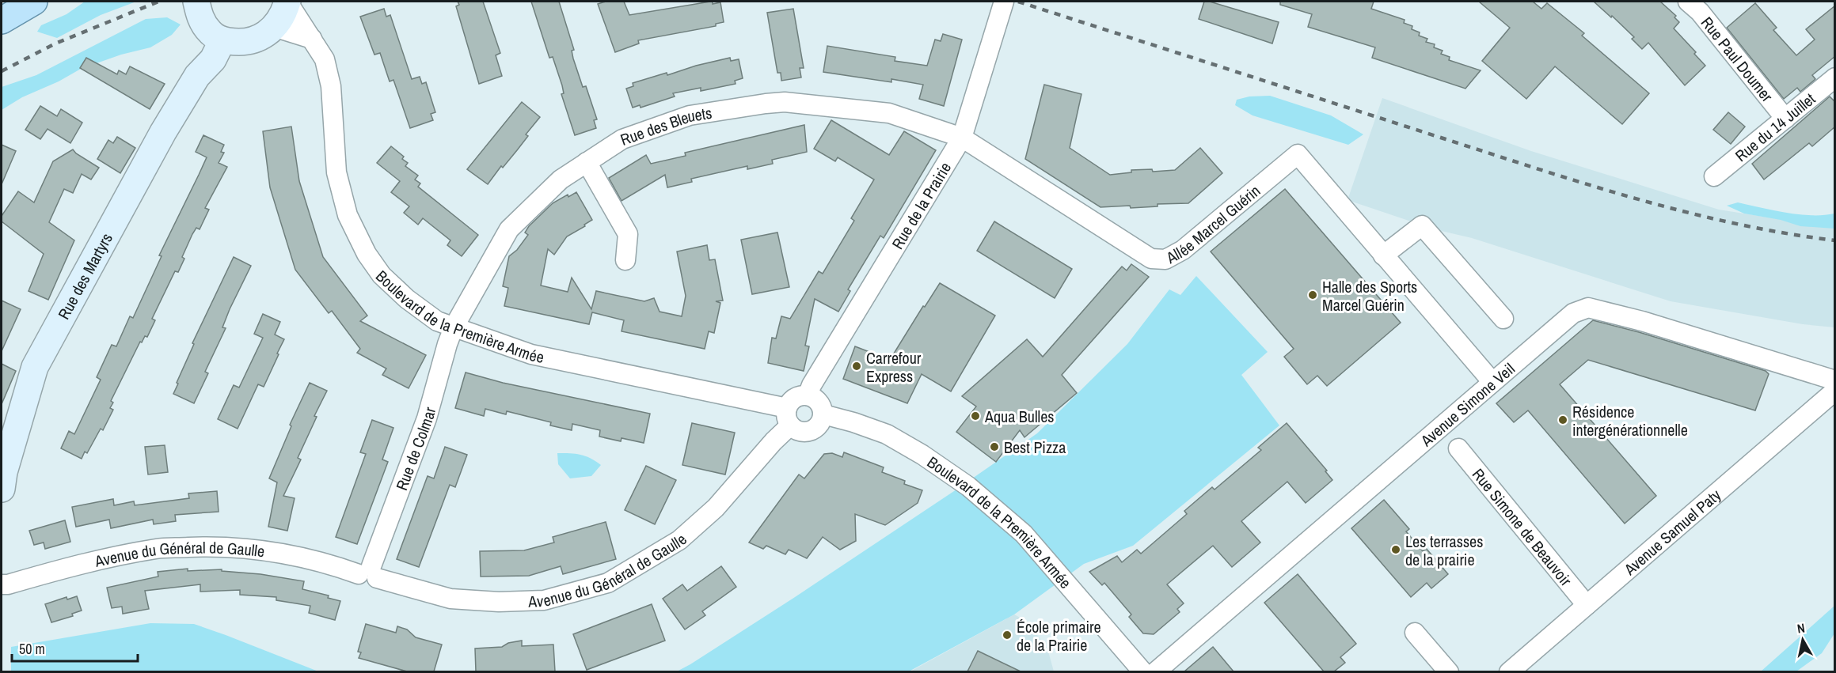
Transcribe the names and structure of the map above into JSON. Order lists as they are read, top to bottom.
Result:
{
  "streets": {
    "street": [
      "Rue Paul Doumer",
      "Rue des Bleuets",
      "Rue du 14 Juillet",
      "Rue de la Prairie",
      "Allée Marcel Guérin",
      "Rue des Martyrs",
      "Boulevard de la Première Armée",
      "Avenue Simone Veil",
      "Rue de Colmar",
      "Rue Simone de Beauvoir",
      "Avenue Samuel Paty",
      "Avenue du Général de Gaulle"
    ]
  },
  "crossings": [
    ["Rue Paul Doumer", "Rue du 14 Juillet"],
    ["Rue des Bleuets", "Rue de la Prairie"],
    ["Rue des Bleuets", "Allée Marcel Guérin"],
    ["Rue des Bleuets", "Boulevard de la Première Armée"],
    ["Rue des Bleuets", "Rue de Colmar"],
    ["Rue de la Prairie", "Allée Marcel Guérin"],
    ["Rue de la Prairie", "Boulevard de la Première Armée"],
    ["Rue de la Prairie", "Avenue du Général de Gaulle"],
    ["Allée Marcel Guérin", "Avenue Simone Veil"],
    ["Boulevard de la Première Armée", "Rue de Colmar"],
    ["Boulevard de la Première Armée", "Avenue du Général de Gaulle"],
    ["Rue de Colmar", "Avenue du Général de Gaulle"],
    ["Rue Simone de Beauvoir", "Avenue Samuel Paty"]
  ],
  "places": [
    "Halle des Sports Marcel Guérin",
    "Carrefour Express",
    "Aqua Bulles",
    "Résidence intergénérationnelle",
    "Best Pizza",
    "Les terrasses de la prairie",
    "École primaire de la Prairie"
  ],
  "scale_bar": "50 m",
  "north": "top"
}
